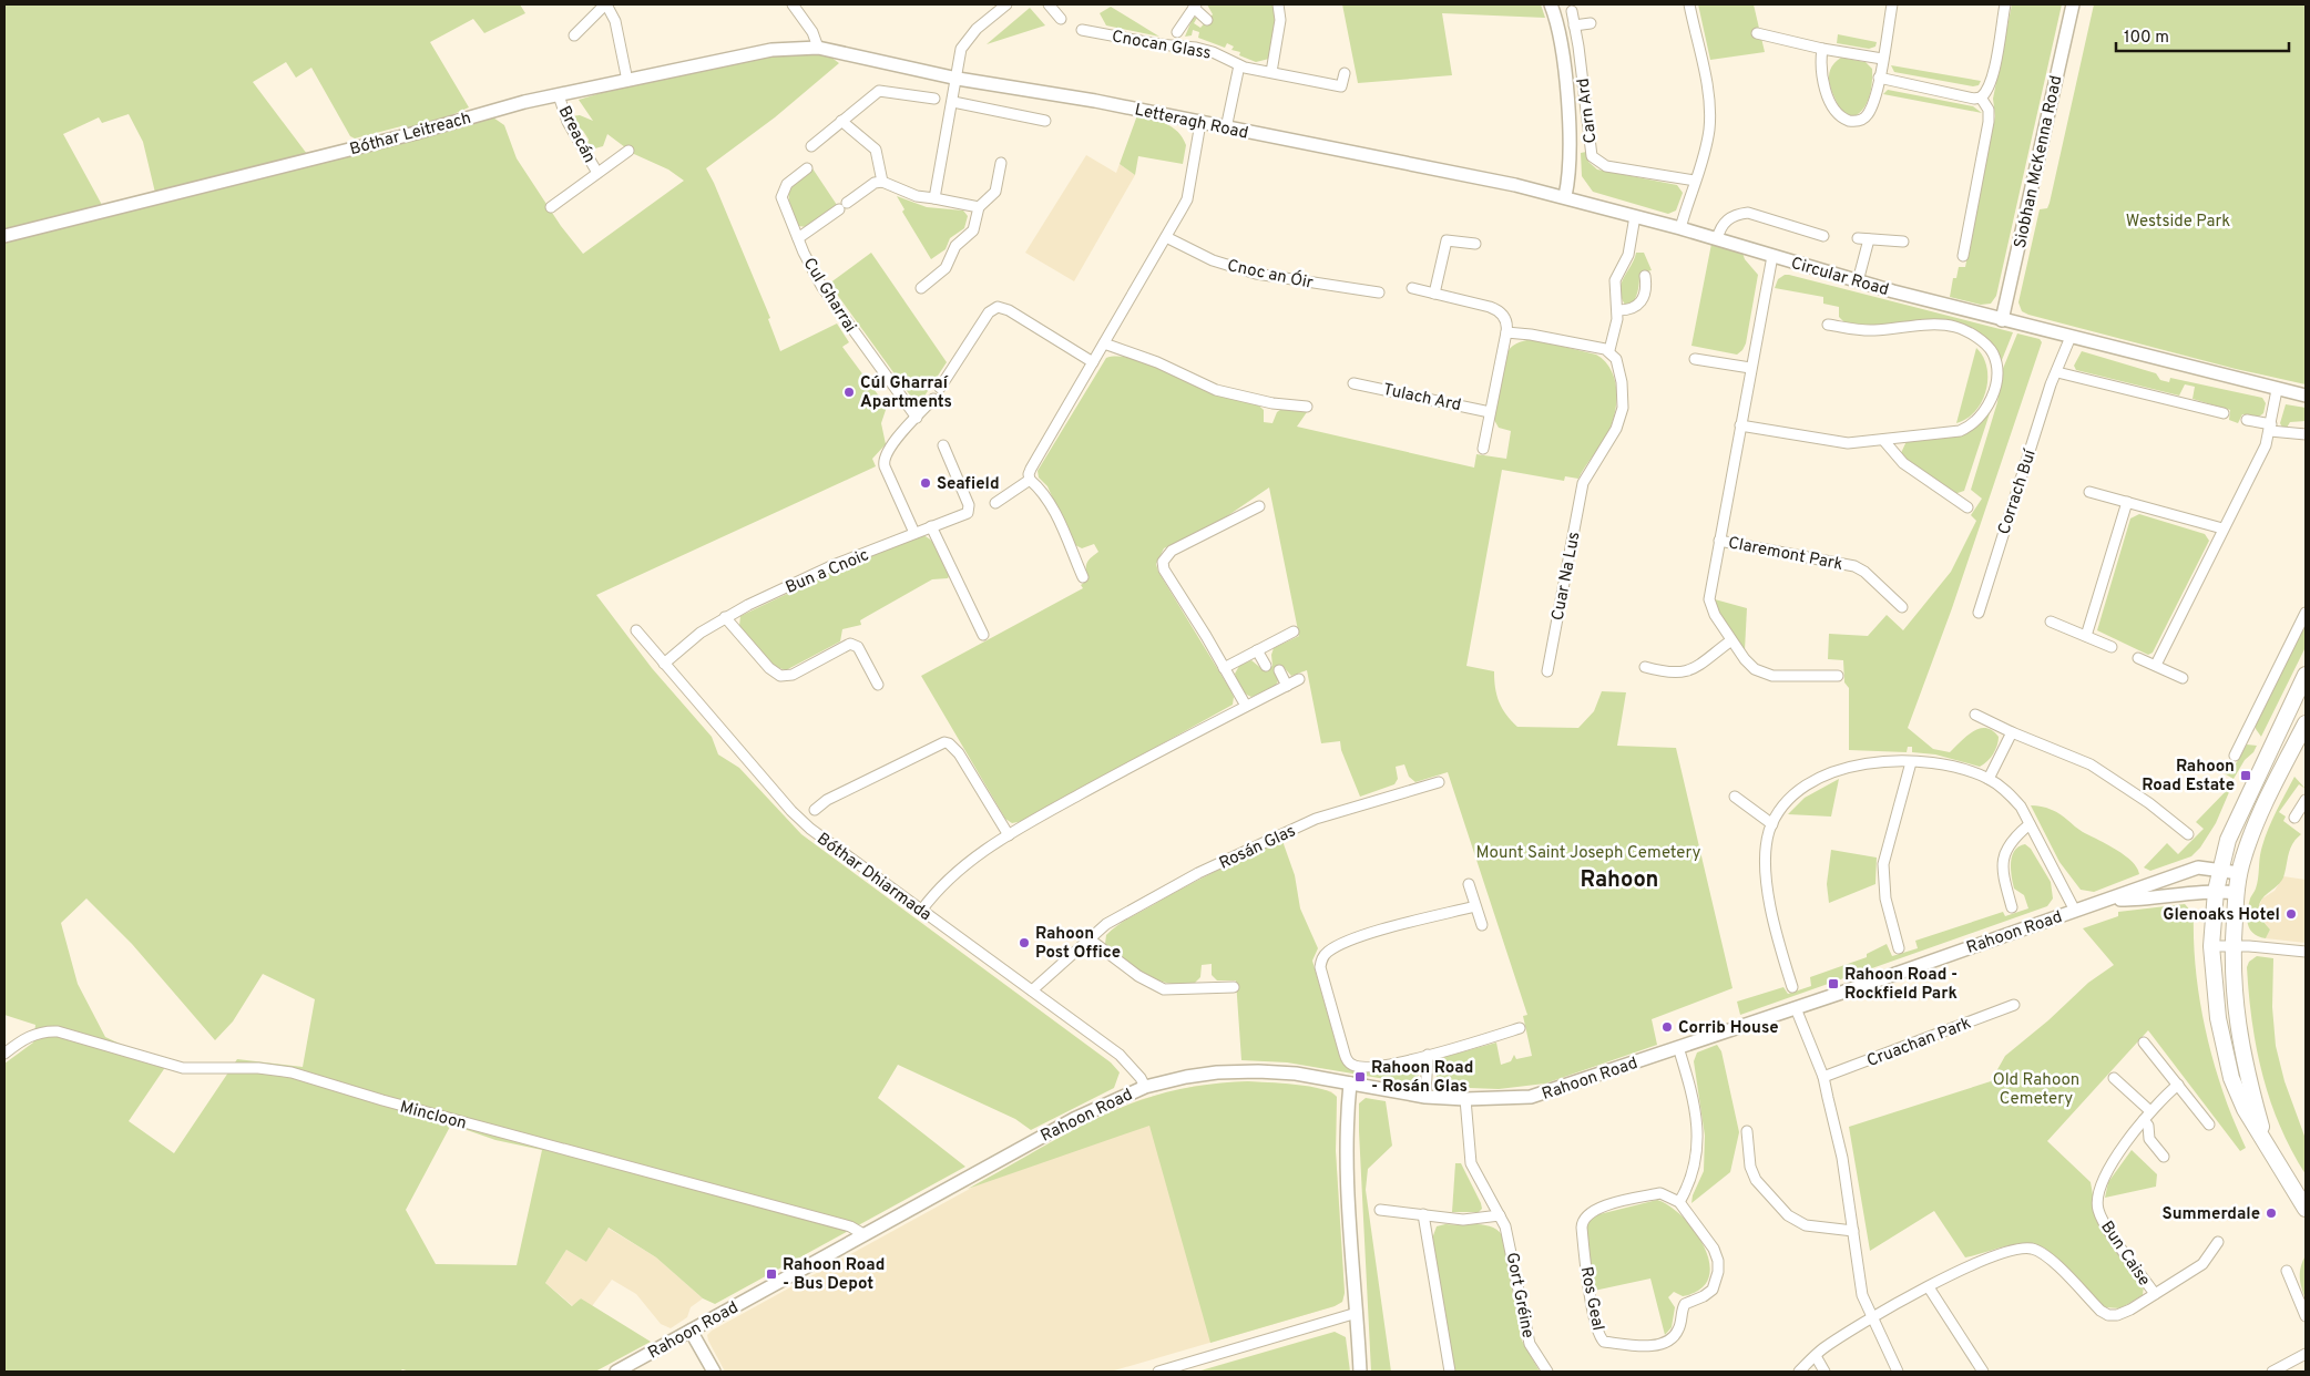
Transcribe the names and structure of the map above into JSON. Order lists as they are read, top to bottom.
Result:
{
  "streets": {
    "street": [
      "Cnocan Glass",
      "Carn Ard",
      "Letteragh Road",
      "Bóthar Leitreach",
      "Breacán",
      "Siobhan McKenna Road",
      "Cnoc an Óir",
      "Circular Road",
      "Cul Gharrai",
      "Tulach Ard",
      "Corrach Buí",
      "Claremont Park",
      "Bun a Cnoic",
      "Cuar Na Lus",
      "Rosán Glas",
      "Bóthar Dhiarmada",
      "Rahoon Road",
      "Cruachan Park",
      "Mincloon",
      "Bun Caise",
      "Gort Gréine",
      "Ros Geal"
    ]
  },
  "crossings": [
    ["Letteragh Road", "Bóthar Leitreach"],
    ["Letteragh Road", "Circular Road"],
    ["Bóthar Leitreach", "Breacán"],
    ["Siobhan McKenna Road", "Circular Road"],
    ["Circular Road", "Corrach Buí"],
    ["Circular Road", "Claremont Park"],
    ["Bun a Cnoic", "Bóthar Dhiarmada"],
    ["Rosán Glas", "Bóthar Dhiarmada"],
    ["Bóthar Dhiarmada", "Rahoon Road"],
    ["Rahoon Road", "Mincloon"],
    ["Rahoon Road", "Gort Gréine"]
  ],
  "districts": ["Rahoon"],
  "parks": ["Westside Park", "Mount Saint Joseph Cemetery", "Old Rahoon Cemetery"],
  "places": {
    "other": [
      "Cúl Gharraí Apartments",
      "Seafield",
      "Glenoaks Hotel",
      "Rahoon Post Office",
      "Corrib House",
      "Summerdale"
    ],
    "transit": [
      "Rahoon Road Estate",
      "Rahoon Road - Rockfield Park",
      "Rahoon Road - Rosán Glas",
      "Rahoon Road - Bus Depot"
    ]
  },
  "scale_bar": "100 m"
}
